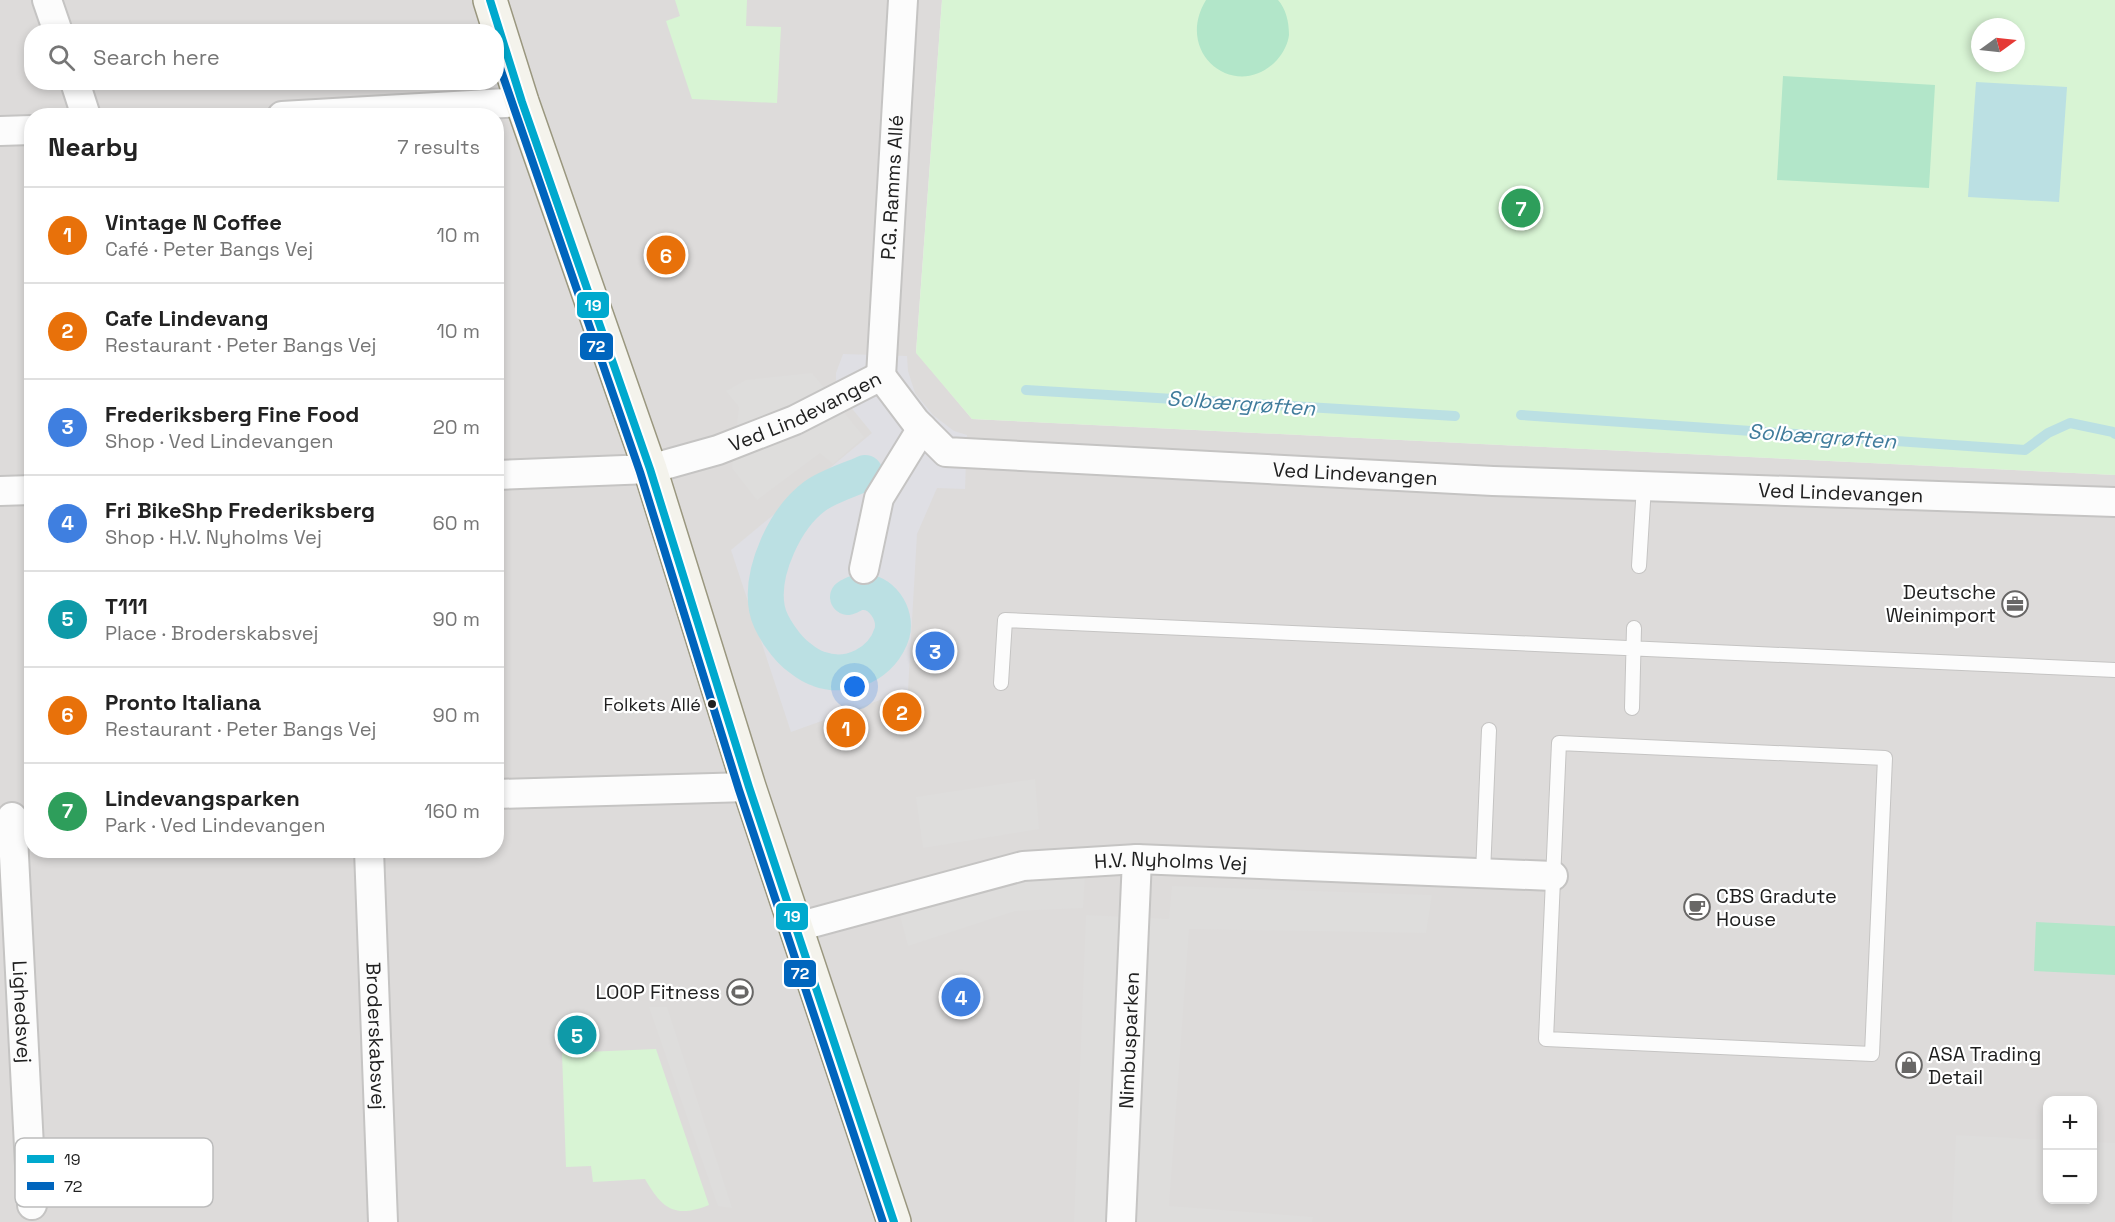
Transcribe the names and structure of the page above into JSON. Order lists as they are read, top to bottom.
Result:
{
  "streets": {
    "street": [
      "P.G. Ramms Allé",
      "Ved Lindevangen",
      "H.V. Nyholms Vej",
      "Lighedsvej",
      "Broderskabsvej",
      "Nimbusparken"
    ]
  },
  "crossings": [
    ["P.G. Ramms Allé", "Ved Lindevangen"],
    ["H.V. Nyholms Vej", "Nimbusparken"]
  ],
  "water": ["Solbærgrøften"],
  "places": {
    "office": ["Deutsche Weinimport"],
    "other": ["Folkets Allé"],
    "cafe": ["CBS Gradute House"],
    "sports": ["LOOP Fitness"],
    "shop": ["ASA Trading Detail"]
  },
  "lines": ["transit line 19", "transit line 72"],
  "legend": ["19", "72"],
  "north": "right",
  "page": {
    "search": "Search here",
    "heading": ["Nearby", "7 results"],
    "pins": [
      "7",
      "6",
      "3",
      "2",
      "1",
      "4",
      "5"
    ],
    "list": [
      {
        "mark": "1",
        "name": "Vintage N Coffee",
        "note": "Café · Peter Bangs Vej",
        "value": "10 m"
      },
      {
        "mark": "2",
        "name": "Cafe Lindevang",
        "note": "Restaurant · Peter Bangs Vej",
        "value": "10 m"
      },
      {
        "mark": "3",
        "name": "Frederiksberg Fine Food",
        "note": "Shop · Ved Lindevangen",
        "value": "20 m"
      },
      {
        "mark": "4",
        "name": "Fri BikeShp Frederiksberg",
        "note": "Shop · H.V. Nyholms Vej",
        "value": "60 m"
      },
      {
        "mark": "5",
        "name": "T111",
        "note": "Place · Broderskabsvej",
        "value": "90 m"
      },
      {
        "mark": "6",
        "name": "Pronto Italiana",
        "note": "Restaurant · Peter Bangs Vej",
        "value": "90 m"
      },
      {
        "mark": "7",
        "name": "Lindevangsparken",
        "note": "Park · Ved Lindevangen",
        "value": "160 m"
      }
    ],
    "map_buttons": ["+", "−"]
  }
}
